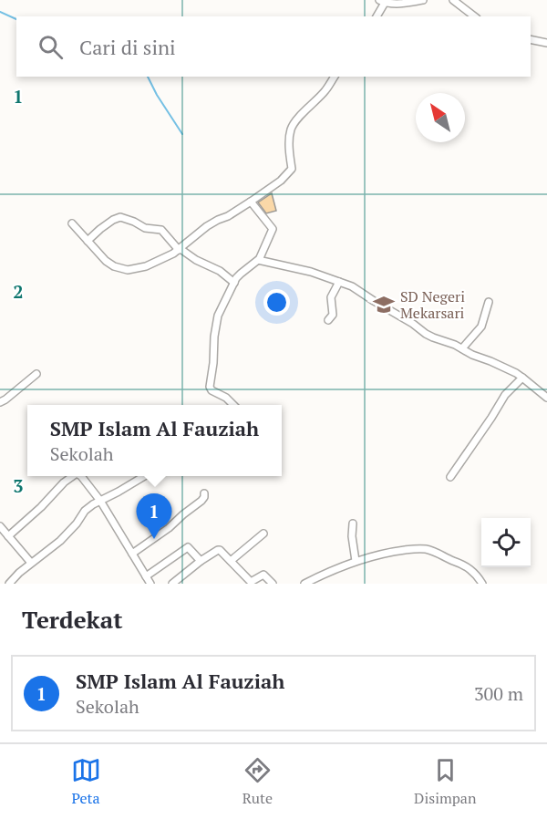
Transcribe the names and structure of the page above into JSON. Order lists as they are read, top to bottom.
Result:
{
  "places": {
    "school or university": ["SD Negeri Mekarsari"]
  },
  "north": "top left",
  "page": {
    "search": "Cari di sini",
    "popup": ["SMP Islam Al Fauziah", "Sekolah"],
    "pins": "1",
    "heading": "Terdekat",
    "list": [
      {
        "mark": "1",
        "name": "SMP Islam Al Fauziah",
        "note": "Sekolah",
        "value": "300 m"
      }
    ],
    "nav": ["Peta", "Rute", "Disimpan"]
  },
  "grid": {
    "rows": ["1", "2", "3"]
  }
}
